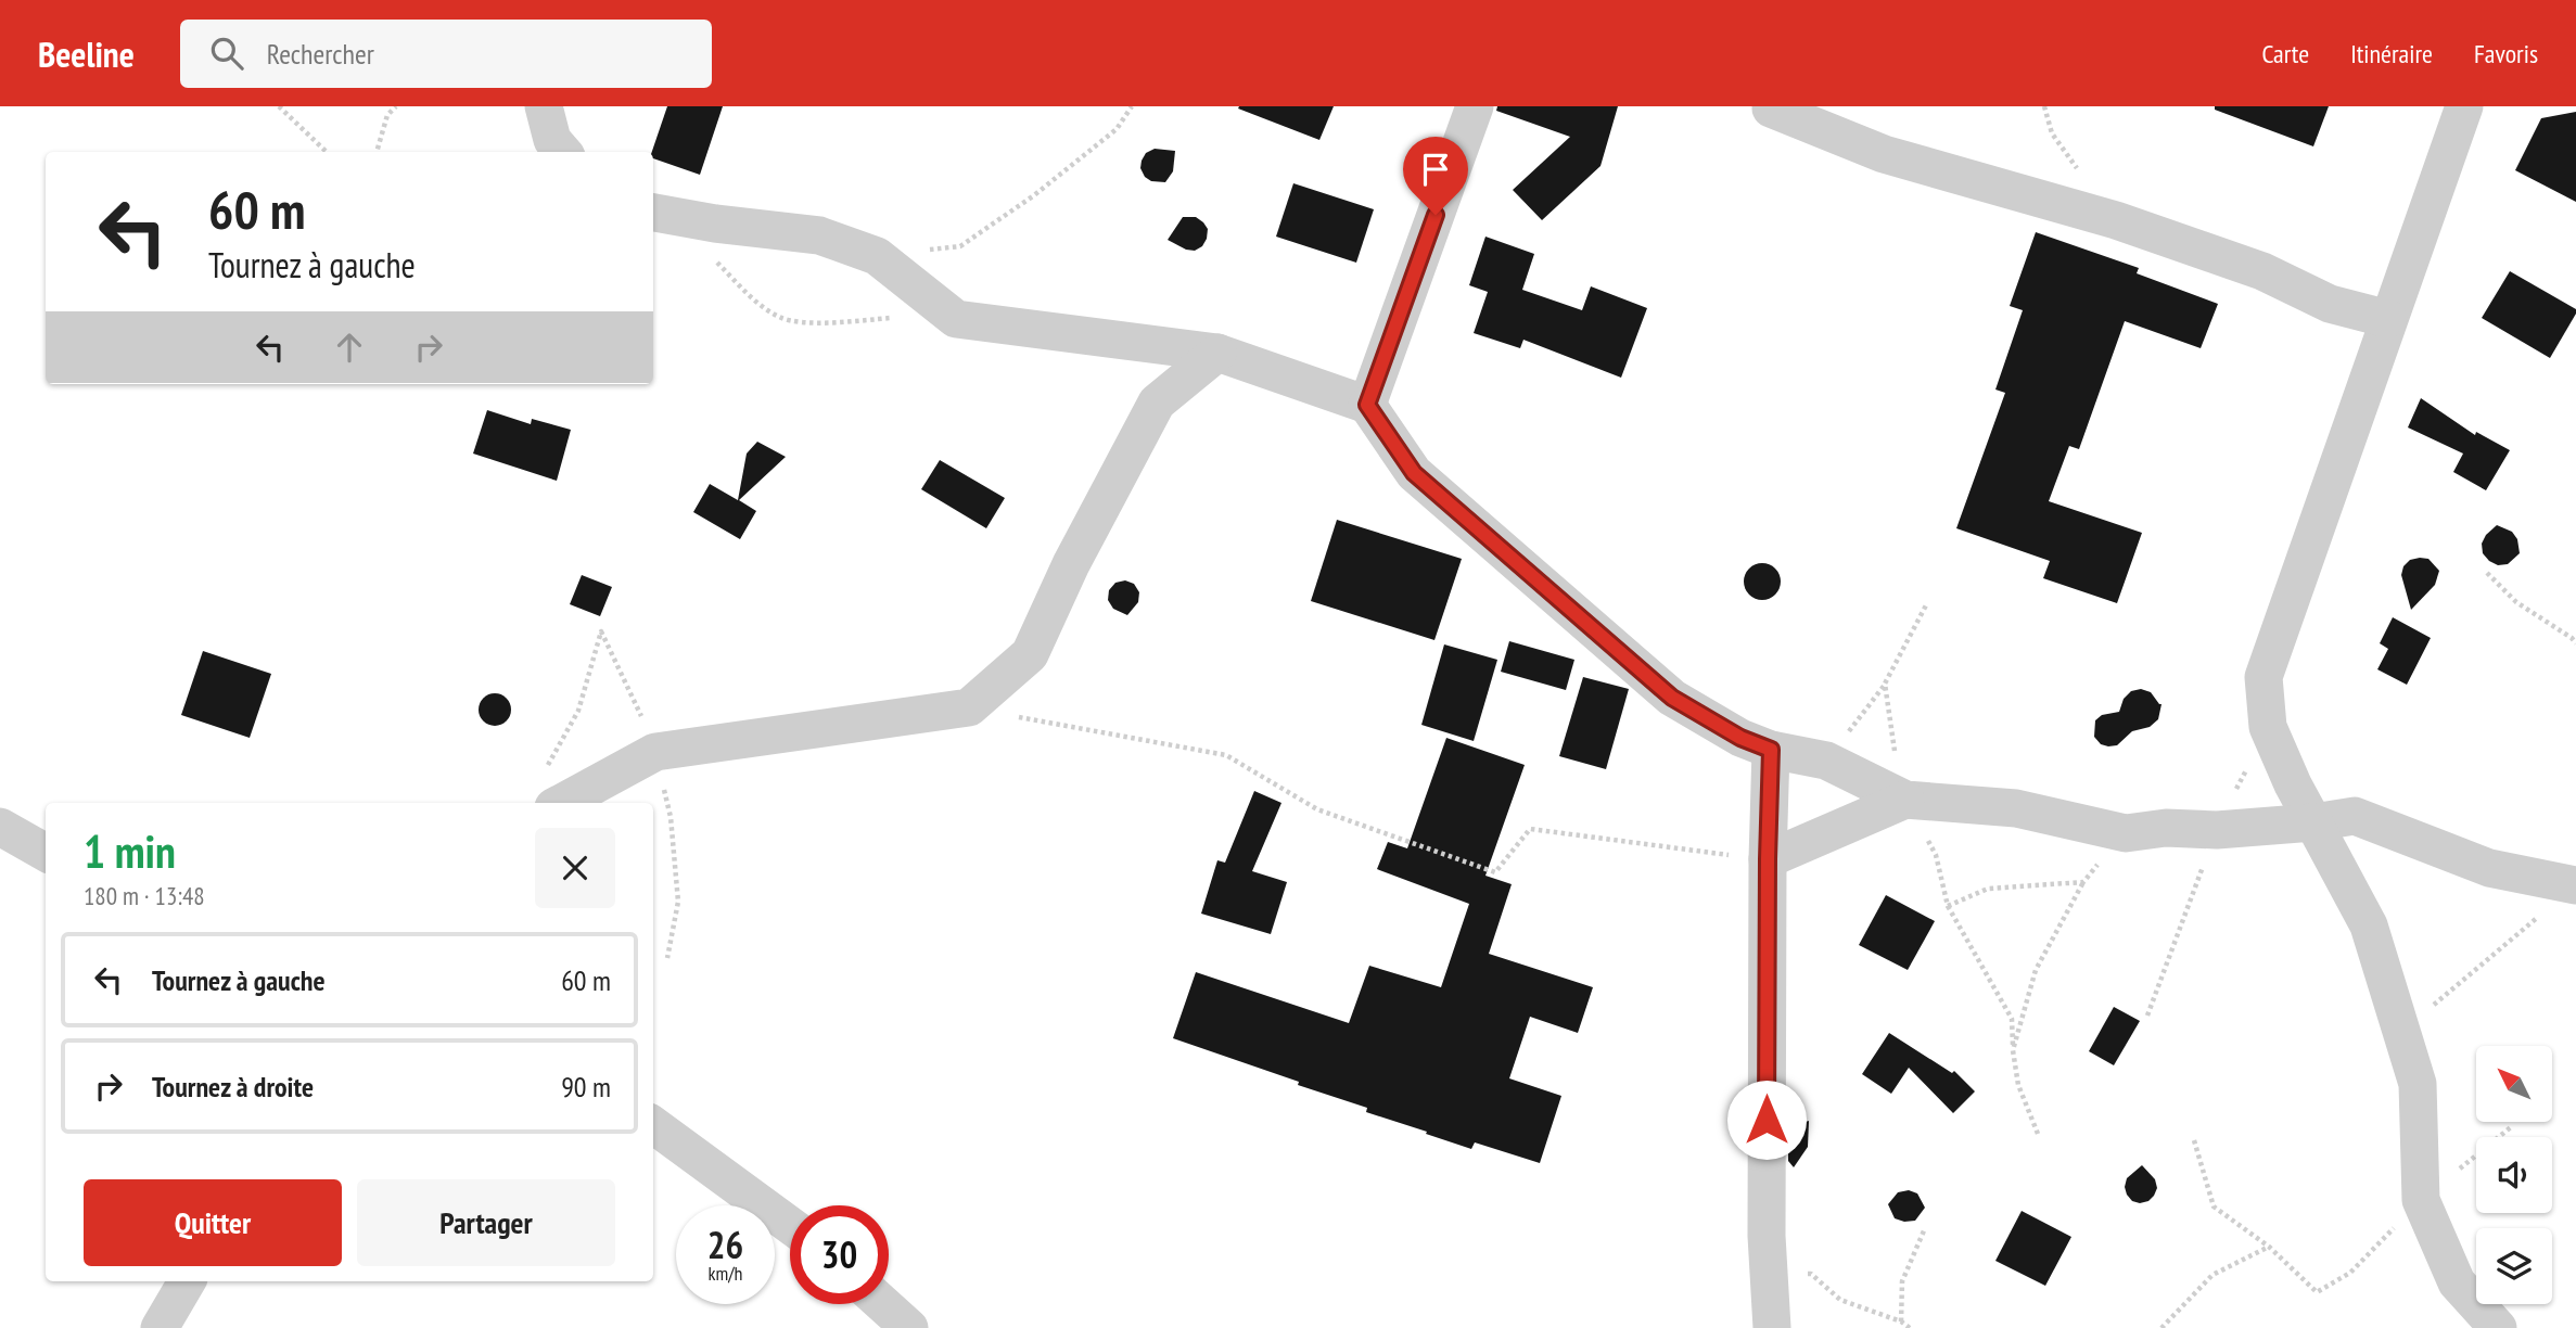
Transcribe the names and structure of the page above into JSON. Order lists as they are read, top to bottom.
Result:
{
  "north": "top left",
  "page": {
    "header": "Beeline",
    "search": "Rechercher",
    "nav": ["Carte", "Itinéraire", "Favoris"],
    "turn": ["60 m", "Tournez à gauche"],
    "heading": ["1 min", "180 m · 13:48"],
    "list": [
      {
        "name": "Tournez à gauche",
        "value": "60 m"
      },
      {
        "name": "Tournez à droite",
        "value": "90 m"
      }
    ],
    "buttons": ["Quitter", "Partager"],
    "speed": "26 km/h",
    "limit": "30"
  }
}
